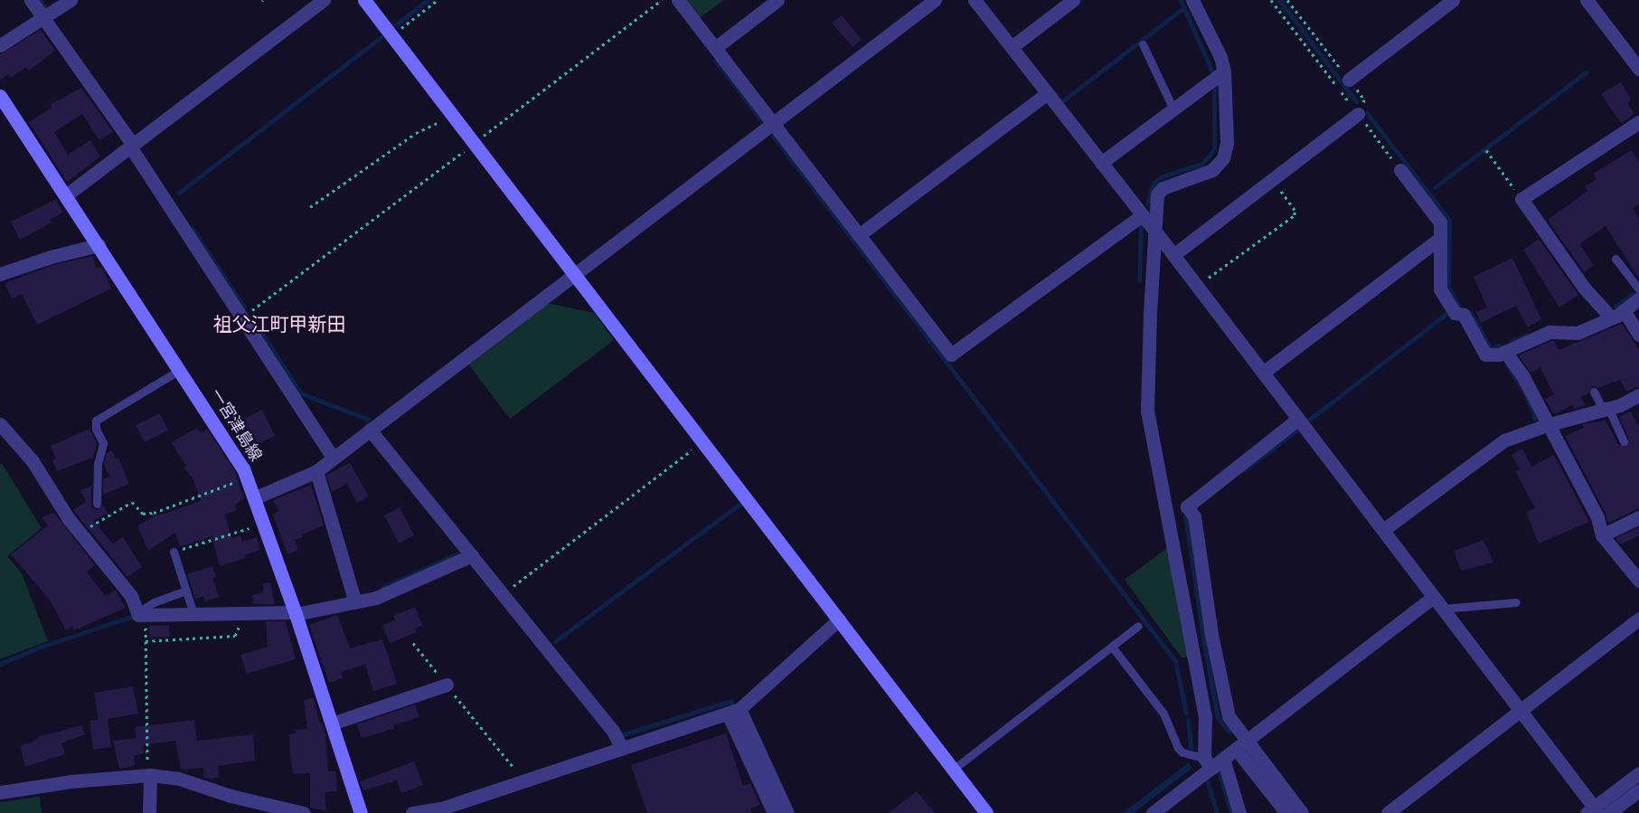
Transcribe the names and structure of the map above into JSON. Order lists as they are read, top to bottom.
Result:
{
  "streets": {
    "street": ["一宮津島線"]
  },
  "districts": ["祖父江町甲新田"]
}
